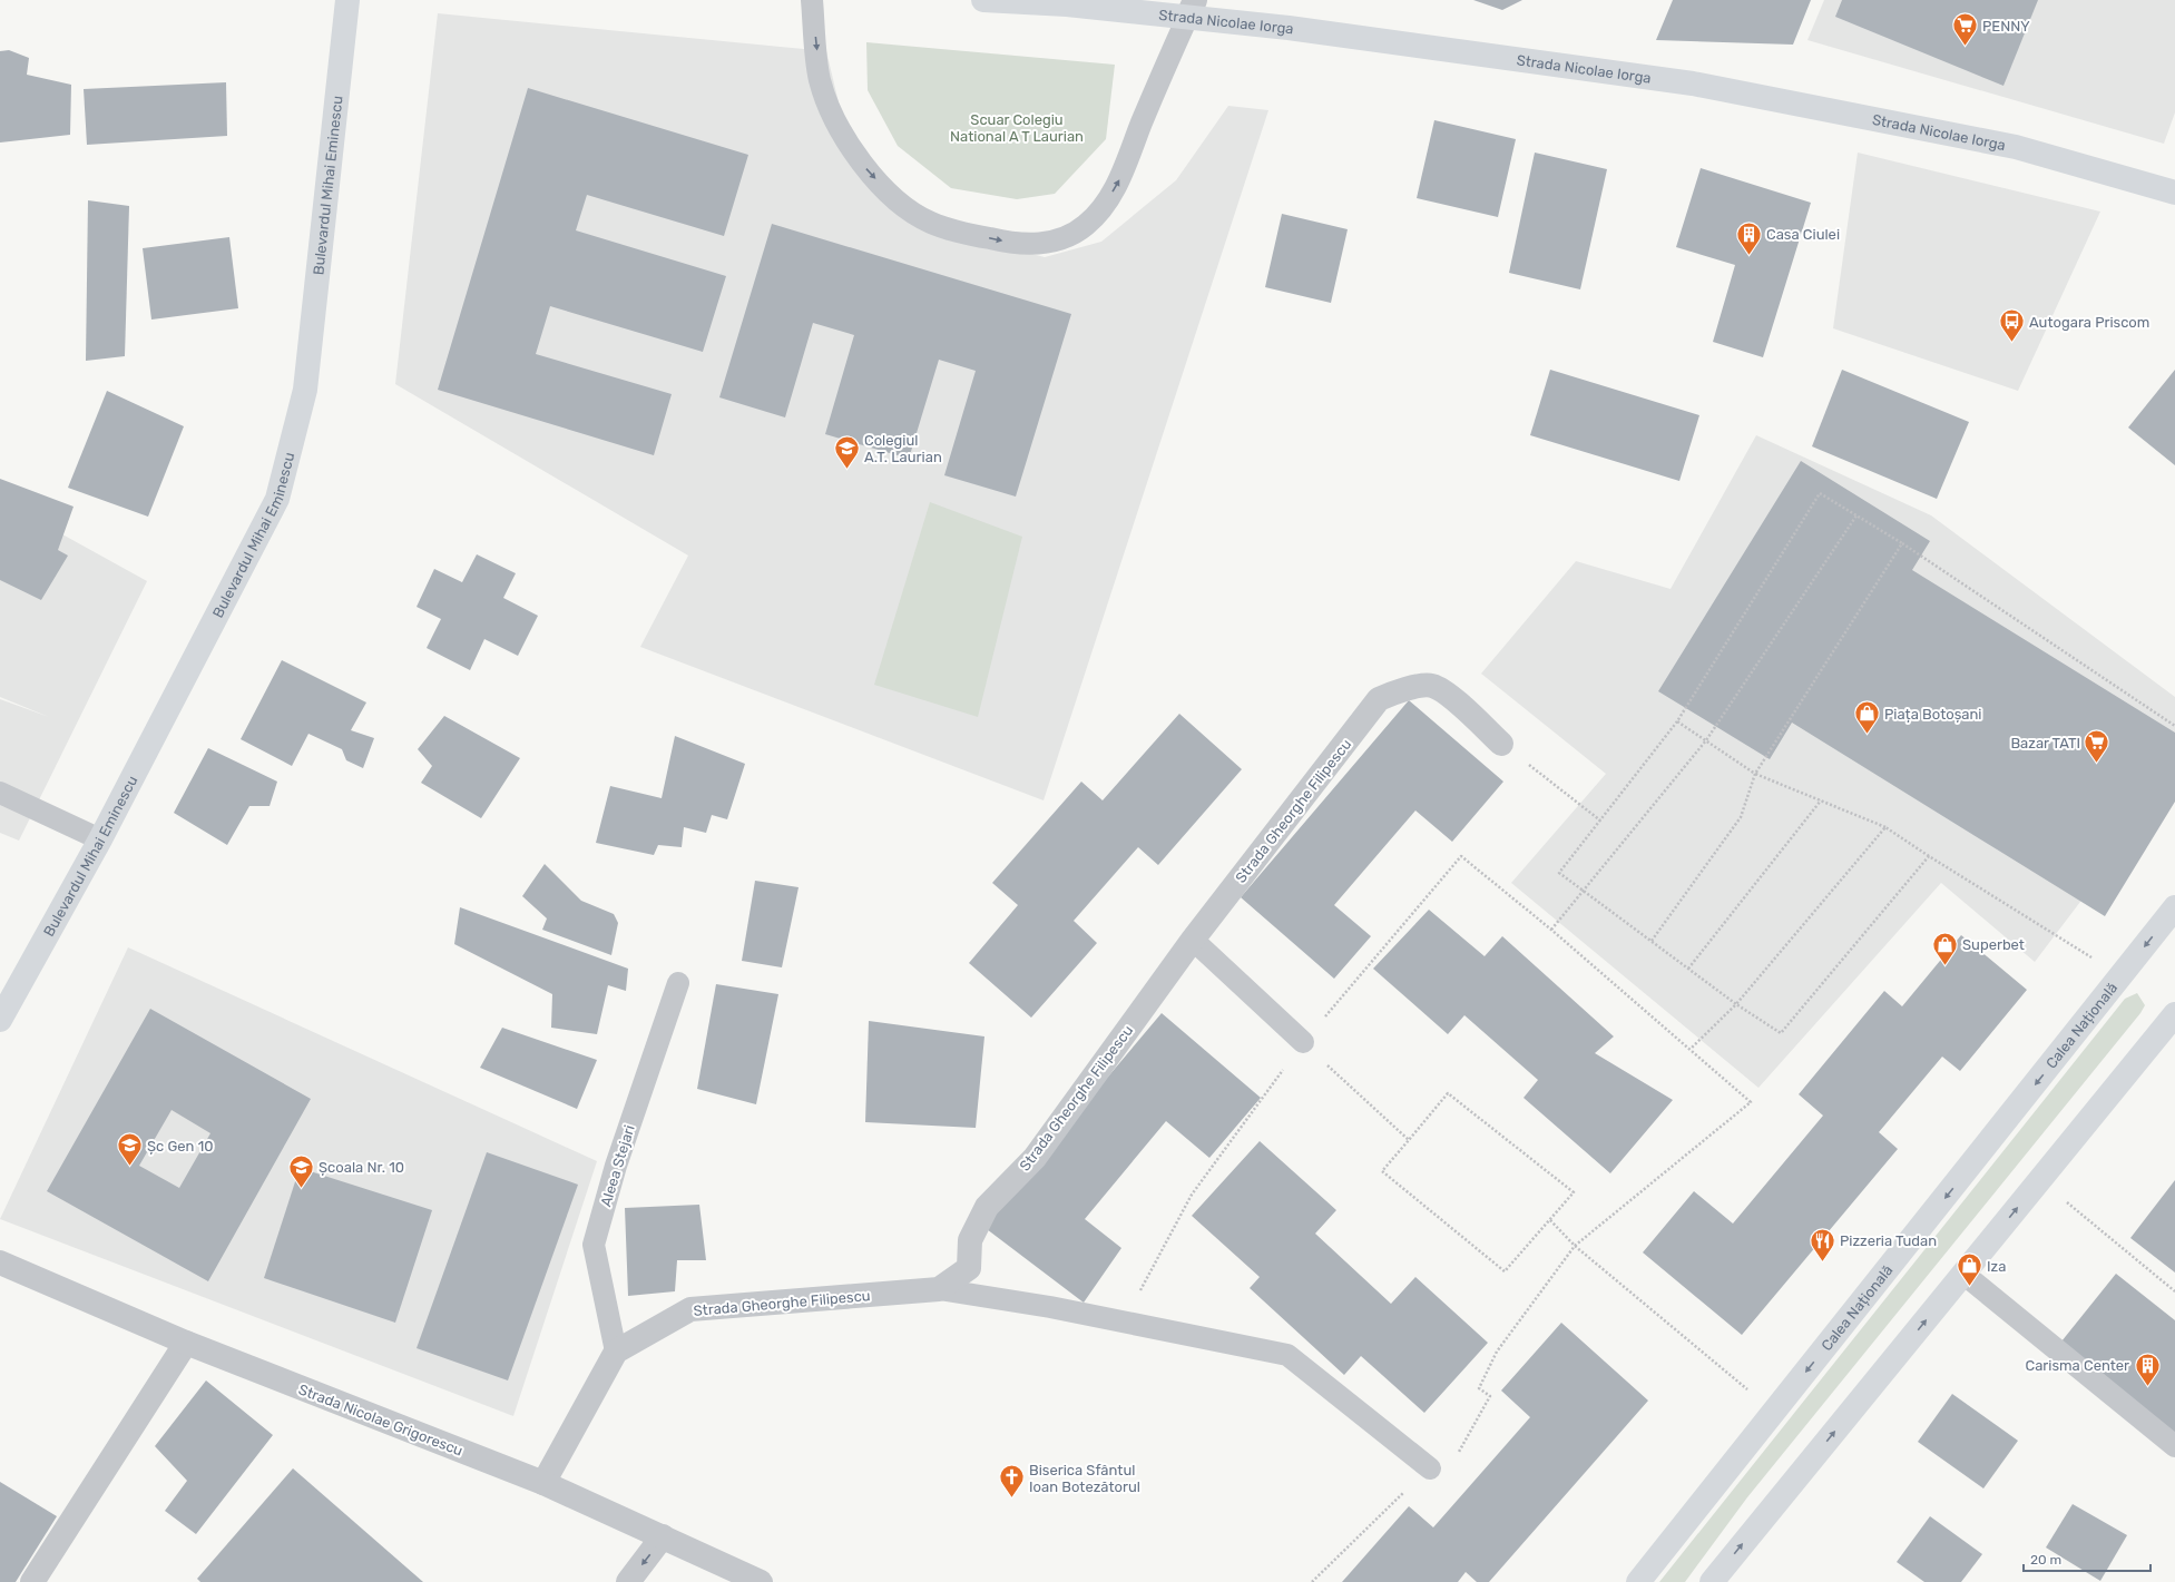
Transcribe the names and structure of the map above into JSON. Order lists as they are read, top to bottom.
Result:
{
  "streets": {
    "main road": ["Strada Nicolae Iorga", "Bulevardul Mihai Eminescu", "Calea Națională"],
    "street": ["Strada Gheorghe Filipescu", "Strada Nicolae Grigorescu"],
    "lane": ["Aleea Stejari"]
  },
  "crossings": [
    ["Strada Gheorghe Filipescu", "Aleea Stejari"]
  ],
  "parks": ["Scuar Colegiu National A T Laurian"],
  "places": {
    "supermarket": ["PENNY", "Bazar TATI"],
    "building": ["Casa Ciulei", "Carisma Center"],
    "bus stop": ["Autogara Priscom"],
    "school or university": ["Colegiul A.T. Laurian", "Șc Gen 10", "Școala Nr. 10"],
    "shop": ["Piața Botoșani", "Superbet", "Iza"],
    "restaurant": ["Pizzeria Tudan"],
    "church": ["Biserica Sfântul Ioan Botezătorul"]
  },
  "scale_bar": "20 m"
}
